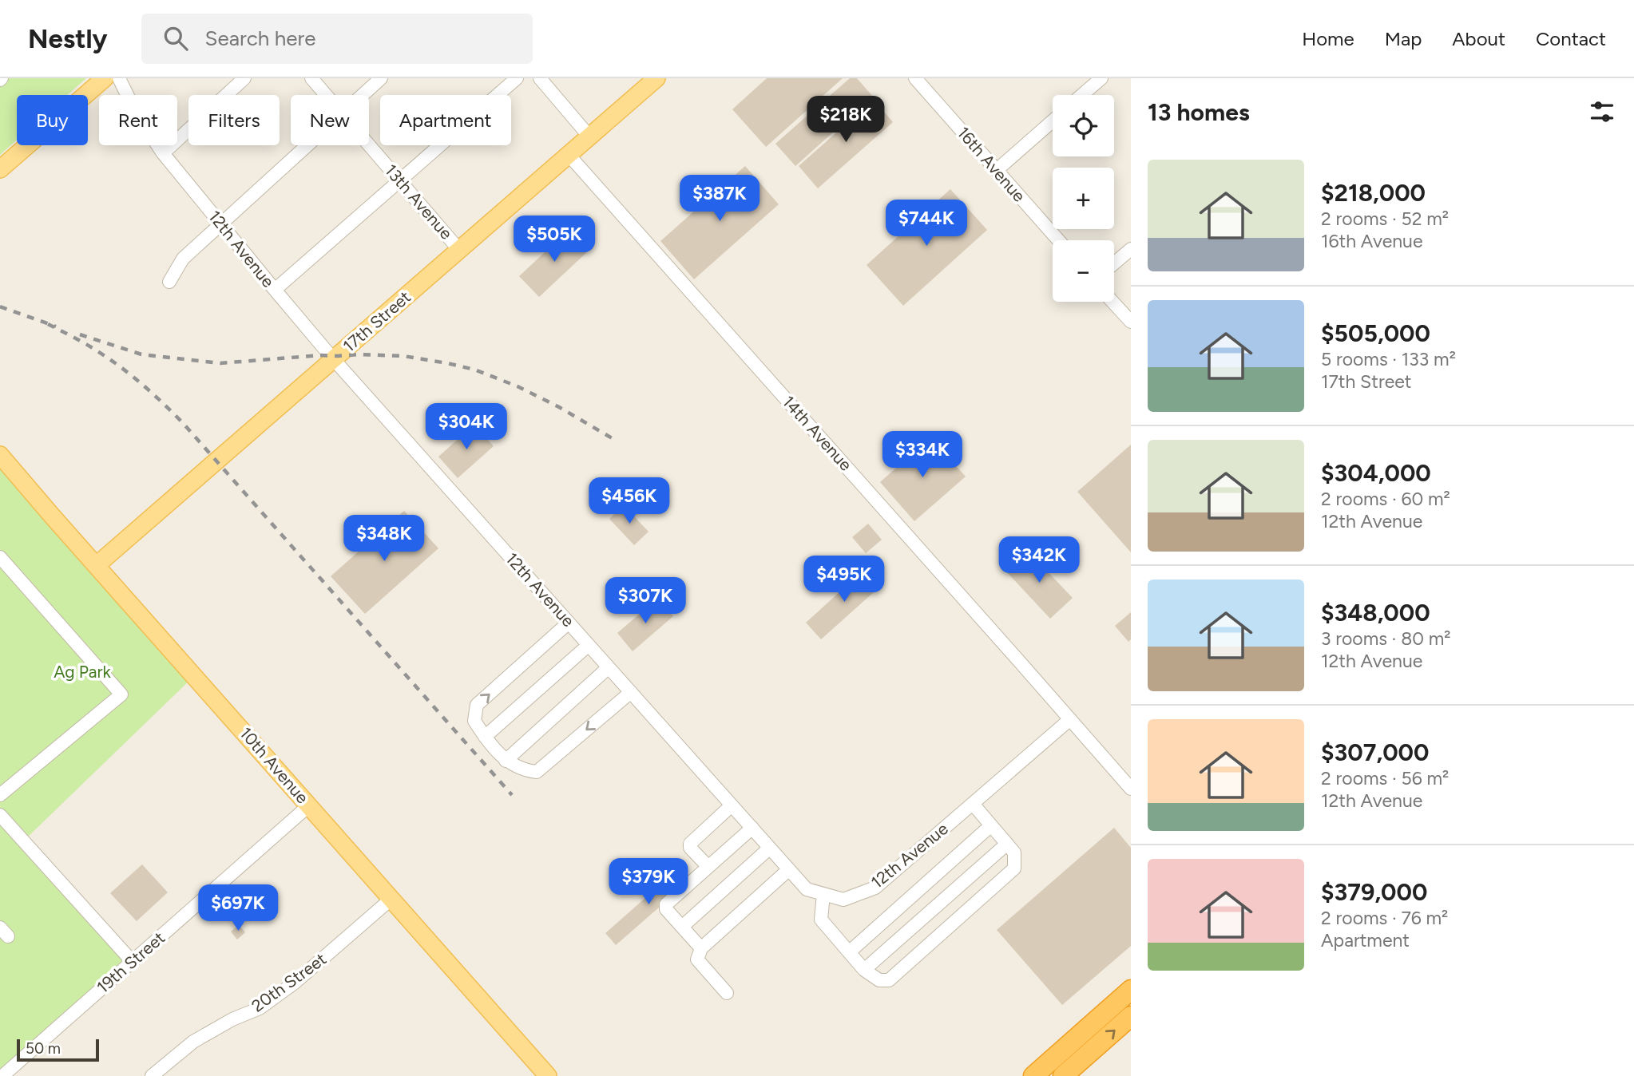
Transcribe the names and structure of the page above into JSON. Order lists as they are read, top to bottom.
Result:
{
  "streets": {
    "main road": ["17th Street", "10th Avenue"],
    "street": [
      "16th Avenue",
      "13th Avenue",
      "12th Avenue",
      "14th Avenue",
      "19th Street",
      "20th Street"
    ]
  },
  "crossings": [
    ["13th Avenue", "17th Street"],
    ["12th Avenue", "17th Street"],
    ["12th Avenue", "14th Avenue"],
    ["17th Street", "14th Avenue"],
    ["17th Street", "10th Avenue"],
    ["10th Avenue", "19th Street"],
    ["10th Avenue", "20th Street"]
  ],
  "parks": ["Ag Park"],
  "scale_bar": "50 m",
  "page": {
    "header": "Nestly",
    "search": "Search here",
    "nav": [
      "Home",
      "Map",
      "About",
      "Contact"
    ],
    "heading": "13 homes",
    "map_buttons": ["+", "−"],
    "chip": [
      "Buy",
      "Rent",
      "Filters",
      "New",
      "Apartment"
    ],
    "price": [
      "$218K",
      "$387K",
      "$744K",
      "$505K",
      "$304K",
      "$334K",
      "$456K",
      "$348K",
      "$342K",
      "$495K",
      "$307K",
      "$379K",
      "$697K"
    ],
    "list": [
      {
        "name": "$218,000",
        "note": "2 rooms · 52 m² · 16th Avenue"
      },
      {
        "name": "$505,000",
        "note": "5 rooms · 133 m² · 17th Street"
      },
      {
        "name": "$304,000",
        "note": "2 rooms · 60 m² · 12th Avenue"
      },
      {
        "name": "$348,000",
        "note": "3 rooms · 80 m² · 12th Avenue"
      },
      {
        "name": "$307,000",
        "note": "2 rooms · 56 m² · 12th Avenue"
      },
      {
        "name": "$379,000",
        "note": "2 rooms · 76 m² · Apartment"
      }
    ],
    "scale": "50 m"
  }
}
